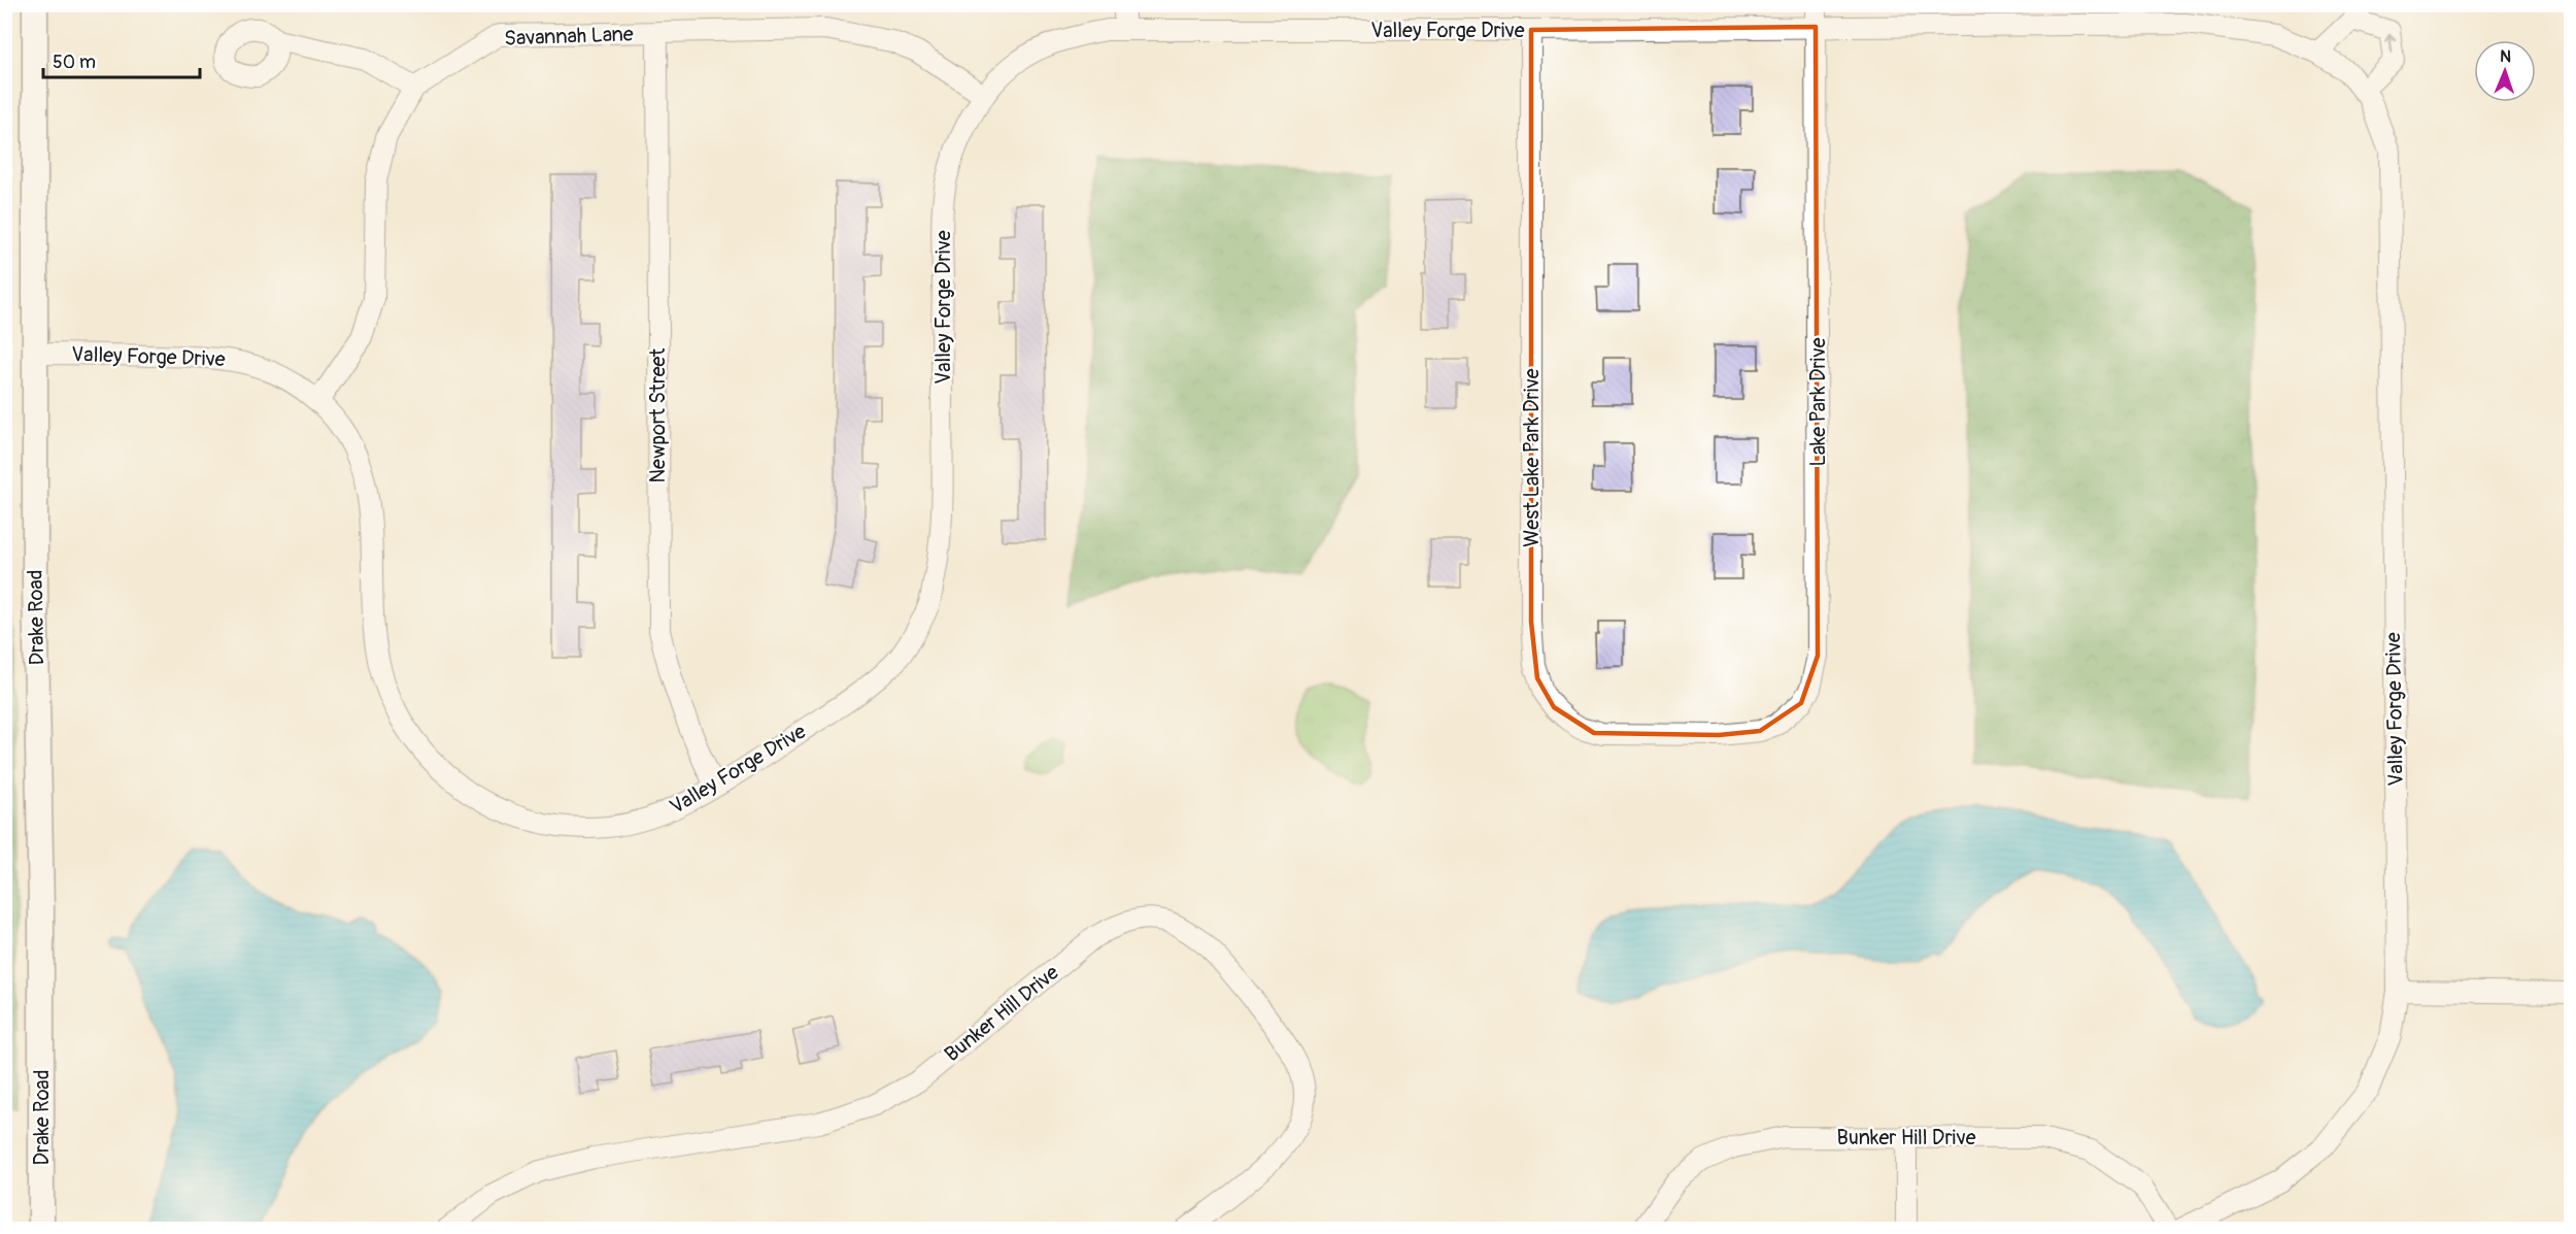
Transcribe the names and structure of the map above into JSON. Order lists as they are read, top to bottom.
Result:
{
  "streets": {
    "street": [
      "Valley Forge Drive",
      "Savannah Lane",
      "Lake Park Drive",
      "Newport Street",
      "West Lake Park Drive",
      "Drake Road",
      "Bunker Hill Drive"
    ]
  },
  "crossings": [
    ["Valley Forge Drive", "Savannah Lane"],
    ["Valley Forge Drive", "Lake Park Drive"],
    ["Valley Forge Drive", "Newport Street"],
    ["Valley Forge Drive", "West Lake Park Drive"],
    ["Valley Forge Drive", "Drake Road"],
    ["Savannah Lane", "Newport Street"],
    ["Lake Park Drive", "West Lake Park Drive"]
  ],
  "scale_bar": "50 m",
  "north": "top"
}
